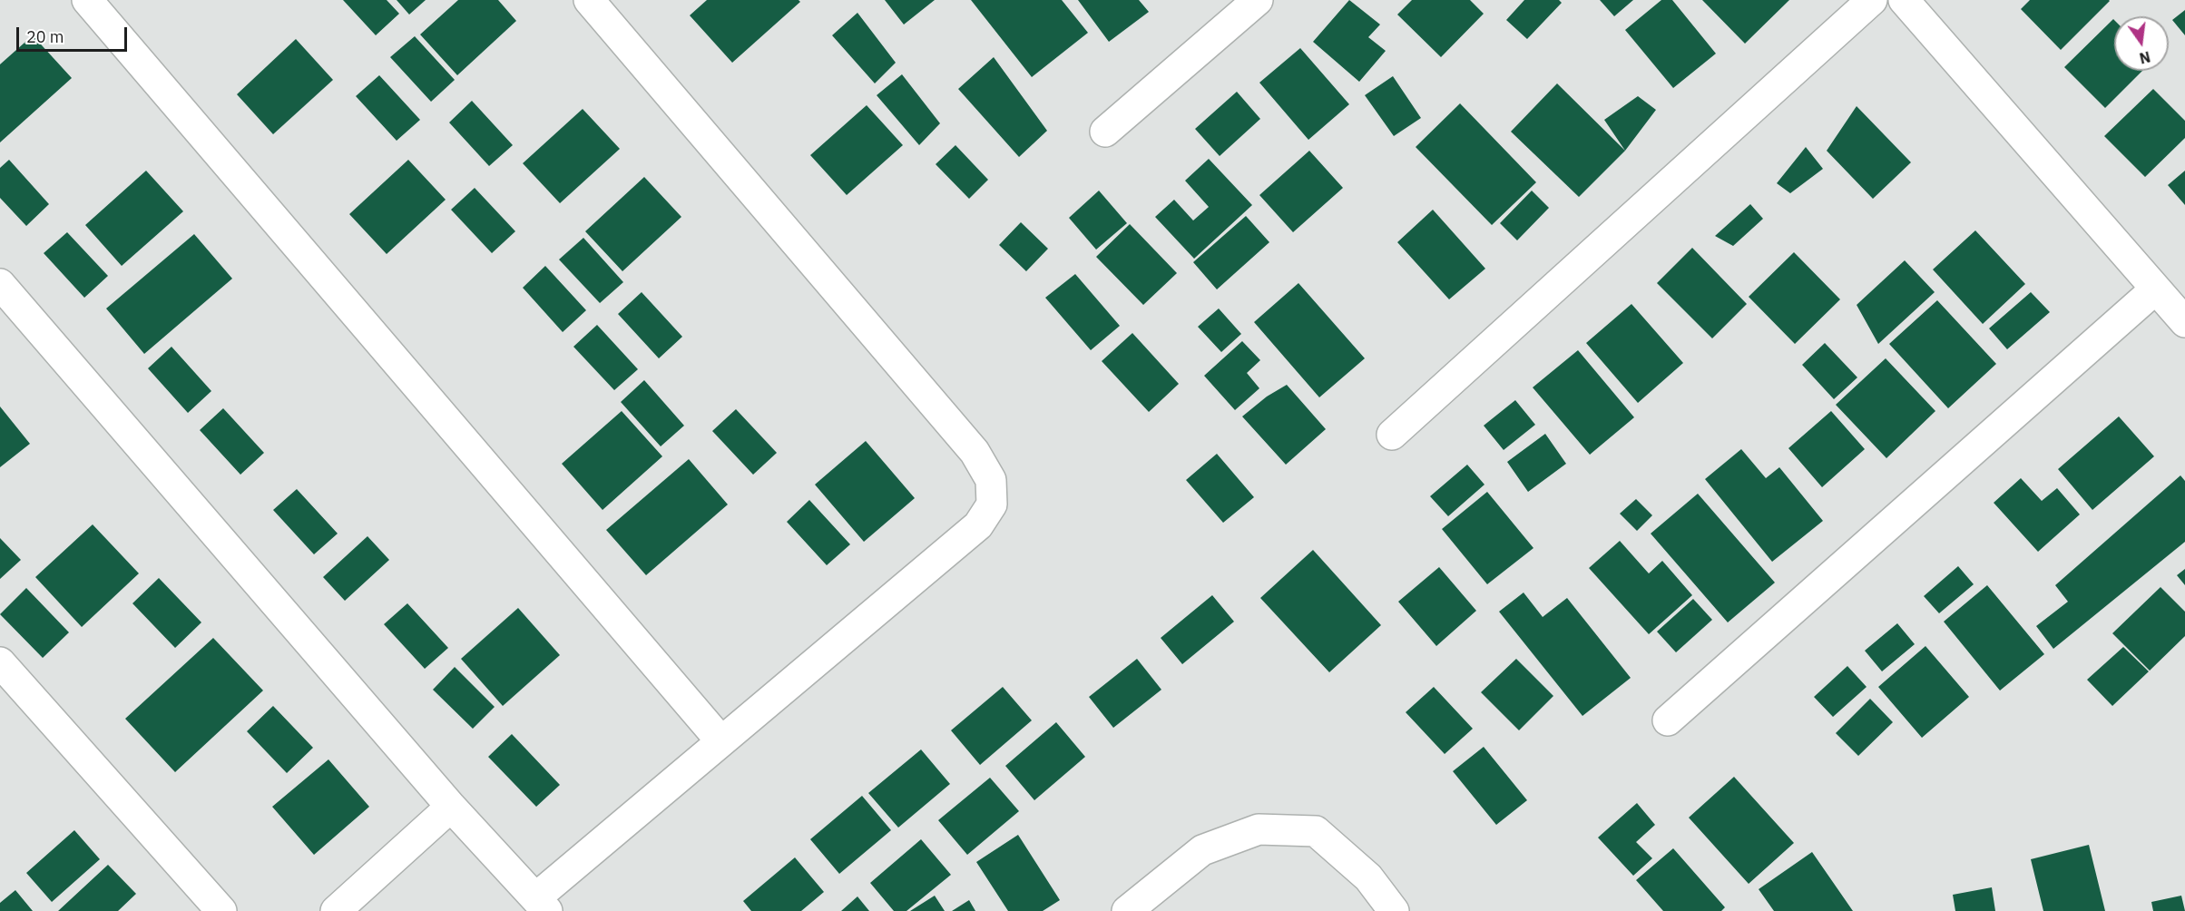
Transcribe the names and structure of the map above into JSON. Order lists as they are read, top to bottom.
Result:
{
  "scale_bar": "20 m",
  "north": "bottom"
}
